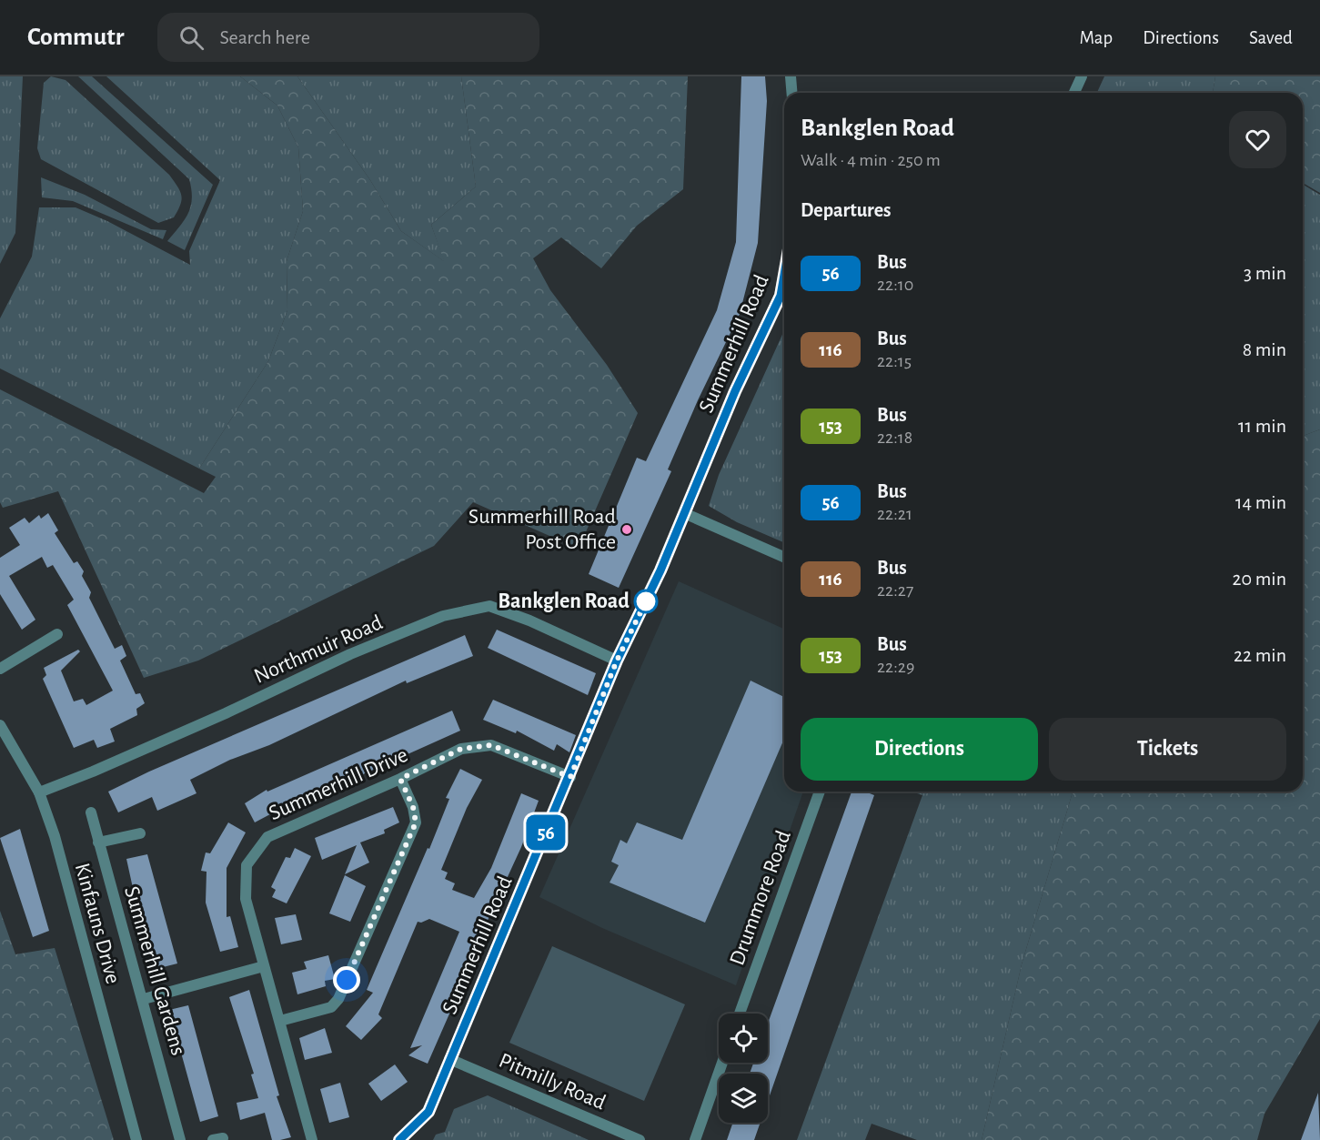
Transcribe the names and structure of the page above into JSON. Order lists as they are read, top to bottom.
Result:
{
  "streets": {
    "street": [
      "Summerhill Road",
      "Northmuir Road",
      "Summerhill Drive",
      "Drummore Road",
      "Kinfauns Drive",
      "Summerhill Gardens",
      "Pitmilly Road"
    ]
  },
  "crossings": [
    ["Summerhill Road", "Northmuir Road"],
    ["Summerhill Road", "Summerhill Drive"],
    ["Summerhill Road", "Pitmilly Road"],
    ["Northmuir Road", "Kinfauns Drive"]
  ],
  "places": ["Summerhill Road Post Office", "Bankglen Road"],
  "lines": ["bus line 56"],
  "page": {
    "header": "Commutr",
    "search": "Search here",
    "nav": ["Map", "Directions", "Saved"],
    "on_map": "56",
    "heading": [
      ["Bankglen Road", "Walk · 4 min · 250 m"],
      "Departures"
    ],
    "list": [
      {
        "mark": "56",
        "name": "Bus",
        "note": "22:10",
        "value": "3 min"
      },
      {
        "mark": "116",
        "name": "Bus",
        "note": "22:15",
        "value": "8 min"
      },
      {
        "mark": "153",
        "name": "Bus",
        "note": "22:18",
        "value": "11 min"
      },
      {
        "mark": "56",
        "name": "Bus",
        "note": "22:21",
        "value": "14 min"
      },
      {
        "mark": "116",
        "name": "Bus",
        "note": "22:27",
        "value": "20 min"
      },
      {
        "mark": "153",
        "name": "Bus",
        "note": "22:29",
        "value": "22 min"
      }
    ],
    "buttons": ["Directions", "Tickets"]
  }
}
